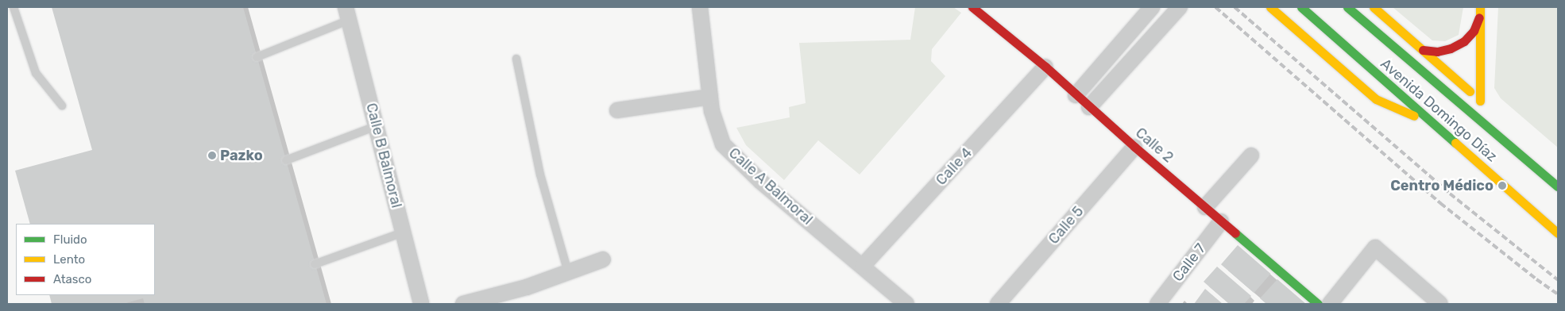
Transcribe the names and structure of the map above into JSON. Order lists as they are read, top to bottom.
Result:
{
  "streets": {
    "main road": ["Avenida Domingo Díaz", "Calle 2"],
    "street": [
      "Calle B Balmoral",
      "Calle 4",
      "Calle A Balmoral",
      "Calle 5",
      "Calle 7"
    ]
  },
  "crossings": [
    ["Calle 2", "Calle 4"],
    ["Calle 2", "Calle 5"],
    ["Calle 2", "Calle 7"],
    ["Calle 4", "Calle A Balmoral"]
  ],
  "places": ["Pazko", "Centro Médico"],
  "legend": ["Fluido", "Lento", "Atasco"]
}
